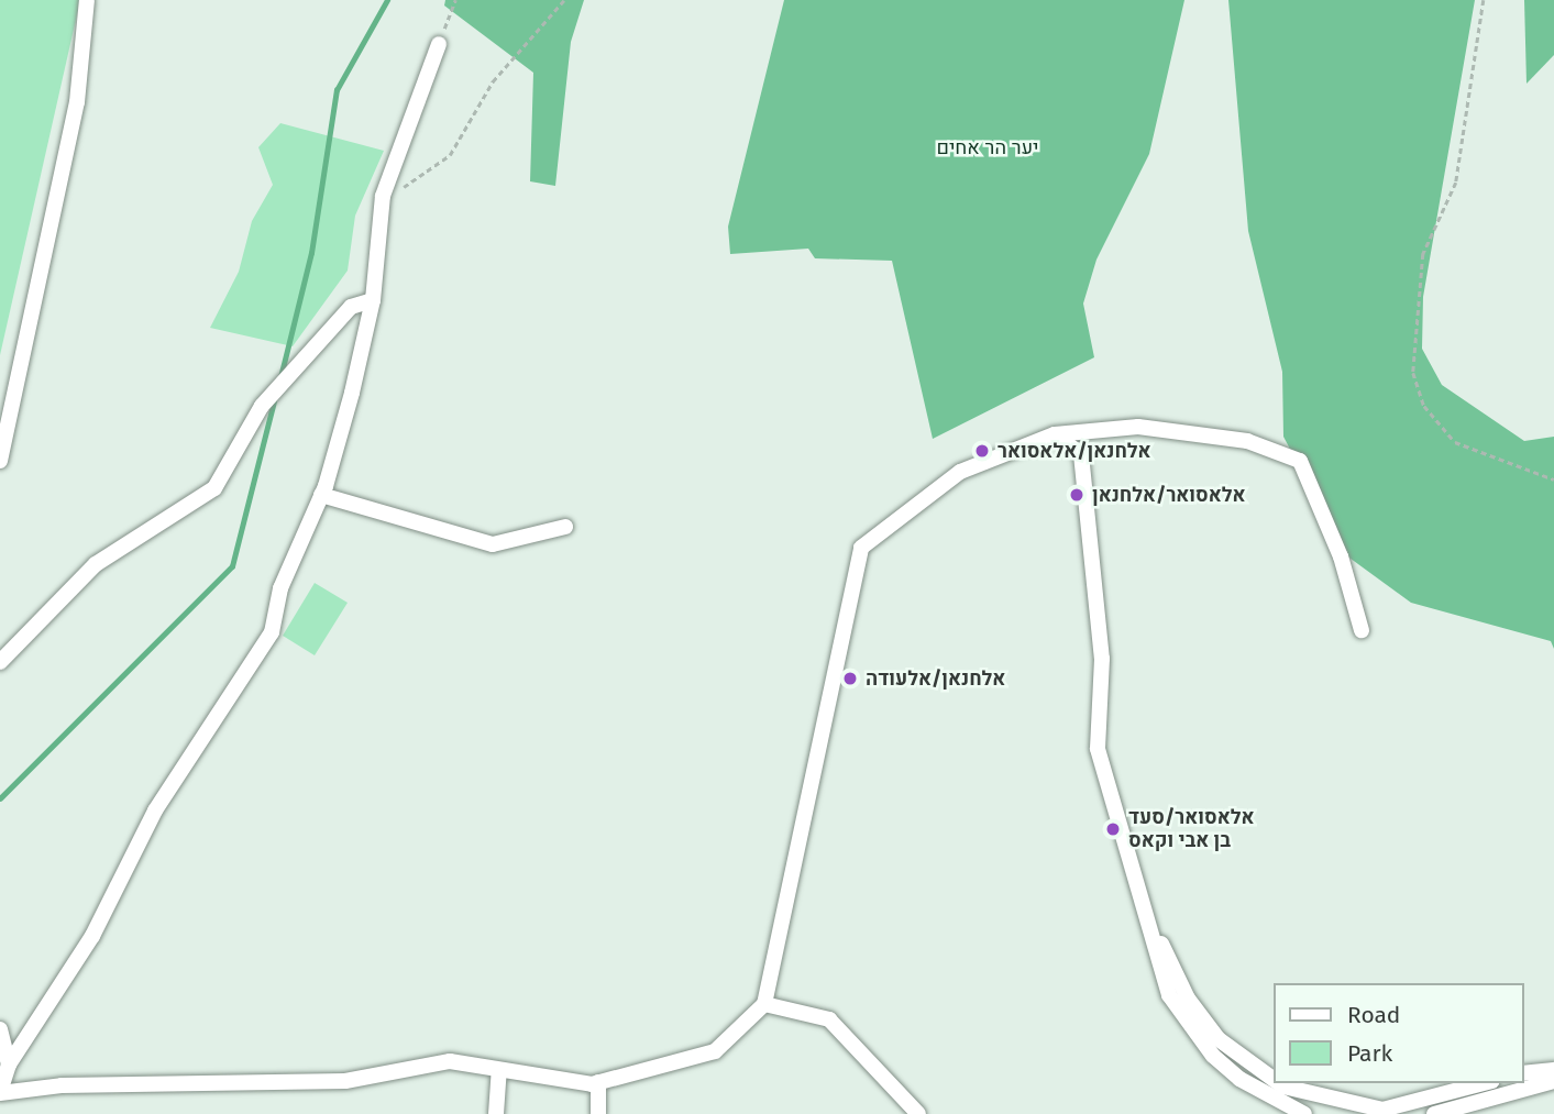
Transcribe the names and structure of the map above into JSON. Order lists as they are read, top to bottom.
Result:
{
  "parks": ["יער הר אחים"],
  "places": [
    "אלחנאן/אלאסואר",
    "אלאסואר/אלחנאן",
    "אלחנאן/אלעודה",
    "אלאסואר/סעד בן אבי וקאס"
  ],
  "legend": ["Road", "Park"]
}
